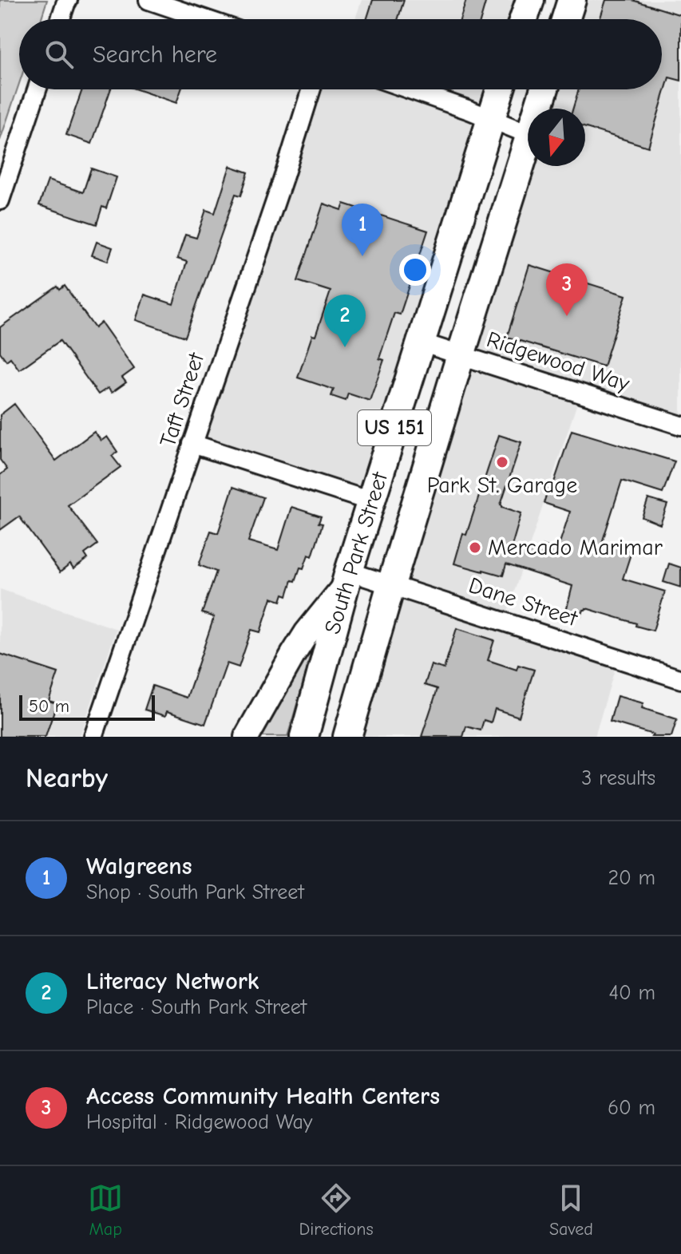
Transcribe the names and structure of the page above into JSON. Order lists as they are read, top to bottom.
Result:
{
  "streets": {
    "main road": ["US 151", "South Park Street"],
    "street": ["Ridgewood Way", "Taft Street", "Dane Street"]
  },
  "crossings": [
    ["Ridgewood Way", "South Park Street"],
    ["South Park Street", "Dane Street"]
  ],
  "places": ["Park St. Garage", "Mercado Marimar"],
  "scale_bar": "50 m",
  "north": "bottom",
  "page": {
    "search": "Search here",
    "pins": ["1", "3", "2"],
    "scale": "50 m",
    "heading": ["Nearby", "3 results"],
    "list": [
      {
        "mark": "1",
        "name": "Walgreens",
        "note": "Shop · South Park Street",
        "value": "20 m"
      },
      {
        "mark": "2",
        "name": "Literacy Network",
        "note": "Place · South Park Street",
        "value": "40 m"
      },
      {
        "mark": "3",
        "name": "Access Community Health Centers",
        "note": "Hospital · Ridgewood Way",
        "value": "60 m"
      }
    ],
    "nav": ["Map", "Directions", "Saved"]
  }
}
